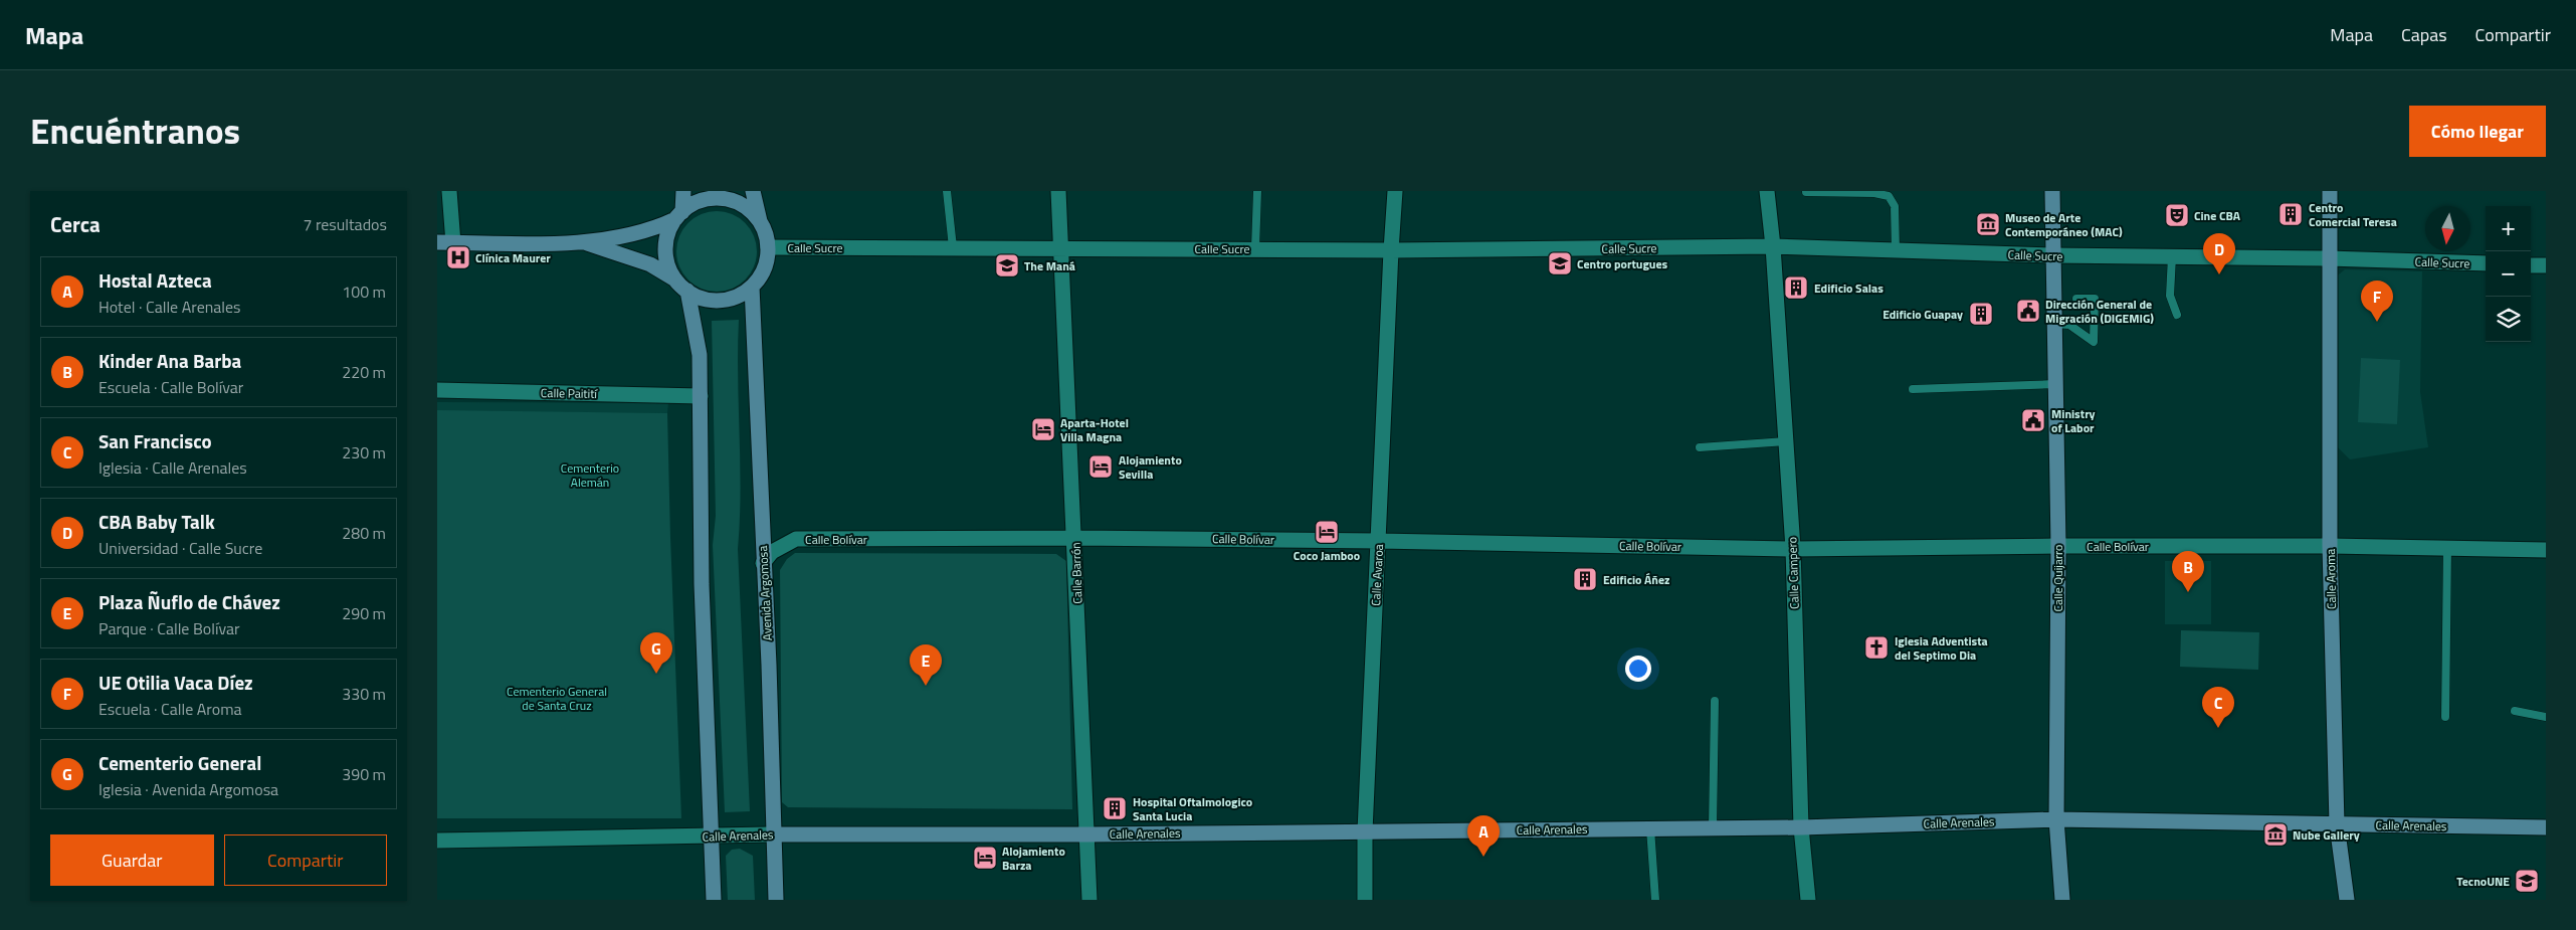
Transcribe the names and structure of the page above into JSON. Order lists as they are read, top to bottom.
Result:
{
  "streets": {
    "street": [
      "Calle Sucre",
      "Calle Paitití",
      "Calle Bolívar",
      "Calle Barrón",
      "Calle Campero",
      "Calle Avaroa",
      "Calle Quijarro",
      "Calle Aroma",
      "Avenida Argomosa",
      "Calle Arenales"
    ]
  },
  "crossings": [
    ["Calle Sucre", "Calle Barrón"],
    ["Calle Sucre", "Calle Campero"],
    ["Calle Sucre", "Calle Avaroa"],
    ["Calle Sucre", "Calle Quijarro"],
    ["Calle Sucre", "Calle Aroma"],
    ["Calle Sucre", "Avenida Argomosa"],
    ["Calle Bolívar", "Calle Barrón"],
    ["Calle Bolívar", "Calle Campero"],
    ["Calle Bolívar", "Calle Avaroa"],
    ["Calle Bolívar", "Calle Quijarro"],
    ["Calle Bolívar", "Calle Aroma"],
    ["Calle Bolívar", "Avenida Argomosa"],
    ["Calle Barrón", "Calle Arenales"],
    ["Calle Campero", "Calle Arenales"],
    ["Calle Avaroa", "Calle Arenales"],
    ["Calle Quijarro", "Calle Arenales"],
    ["Calle Aroma", "Calle Arenales"],
    ["Avenida Argomosa", "Calle Arenales"]
  ],
  "parks": ["Cementerio Alemán", "Cementerio General de Santa Cruz"],
  "places": {
    "building": [
      "Centro Comercial Teresa",
      "Edificio Salas",
      "Edificio Guapay",
      "Edificio Áñez",
      "Hospital Oftalmologico Santa Lucia"
    ],
    "theatre": ["Cine CBA"],
    "museum": ["Museo de Arte Contemporáneo (MAC)", "Nube Gallery"],
    "hospital": ["Clínica Maurer"],
    "school or university": ["Centro portugues", "The Maná", "TecnoUNE"],
    "public building": ["Dirección General de Migración (DIGEMIG)", "Ministry of Labor"],
    "hotel": [
      "Aparta-Hotel Villa Magna",
      "Alojamiento Sevilla",
      "Coco Jamboo",
      "Alojamiento Barza"
    ],
    "church": ["Iglesia Adventista del Septimo Dia"]
  },
  "north": "bottom",
  "page": {
    "header": "Mapa",
    "nav": ["Mapa", "Capas", "Compartir"],
    "title": "Encuéntranos",
    "buttons": [
      "Cómo llegar",
      ["Guardar", "Compartir"]
    ],
    "heading": ["Cerca", "7 resultados"],
    "map_buttons": ["+", "−"],
    "pins": [
      "D",
      "F",
      "B",
      "G",
      "E",
      "C",
      "A"
    ],
    "list": [
      {
        "mark": "A",
        "name": "Hostal Azteca",
        "note": "Hotel · Calle Arenales",
        "value": "100 m"
      },
      {
        "mark": "B",
        "name": "Kinder Ana Barba",
        "note": "Escuela · Calle Bolívar",
        "value": "220 m"
      },
      {
        "mark": "C",
        "name": "San Francisco",
        "note": "Iglesia · Calle Arenales",
        "value": "230 m"
      },
      {
        "mark": "D",
        "name": "CBA Baby Talk",
        "note": "Universidad · Calle Sucre",
        "value": "280 m"
      },
      {
        "mark": "E",
        "name": "Plaza Ñuflo de Chávez",
        "note": "Parque · Calle Bolívar",
        "value": "290 m"
      },
      {
        "mark": "F",
        "name": "UE Otilia Vaca Díez",
        "note": "Escuela · Calle Aroma",
        "value": "330 m"
      },
      {
        "mark": "G",
        "name": "Cementerio General",
        "note": "Iglesia · Avenida Argomosa",
        "value": "390 m"
      }
    ]
  }
}
